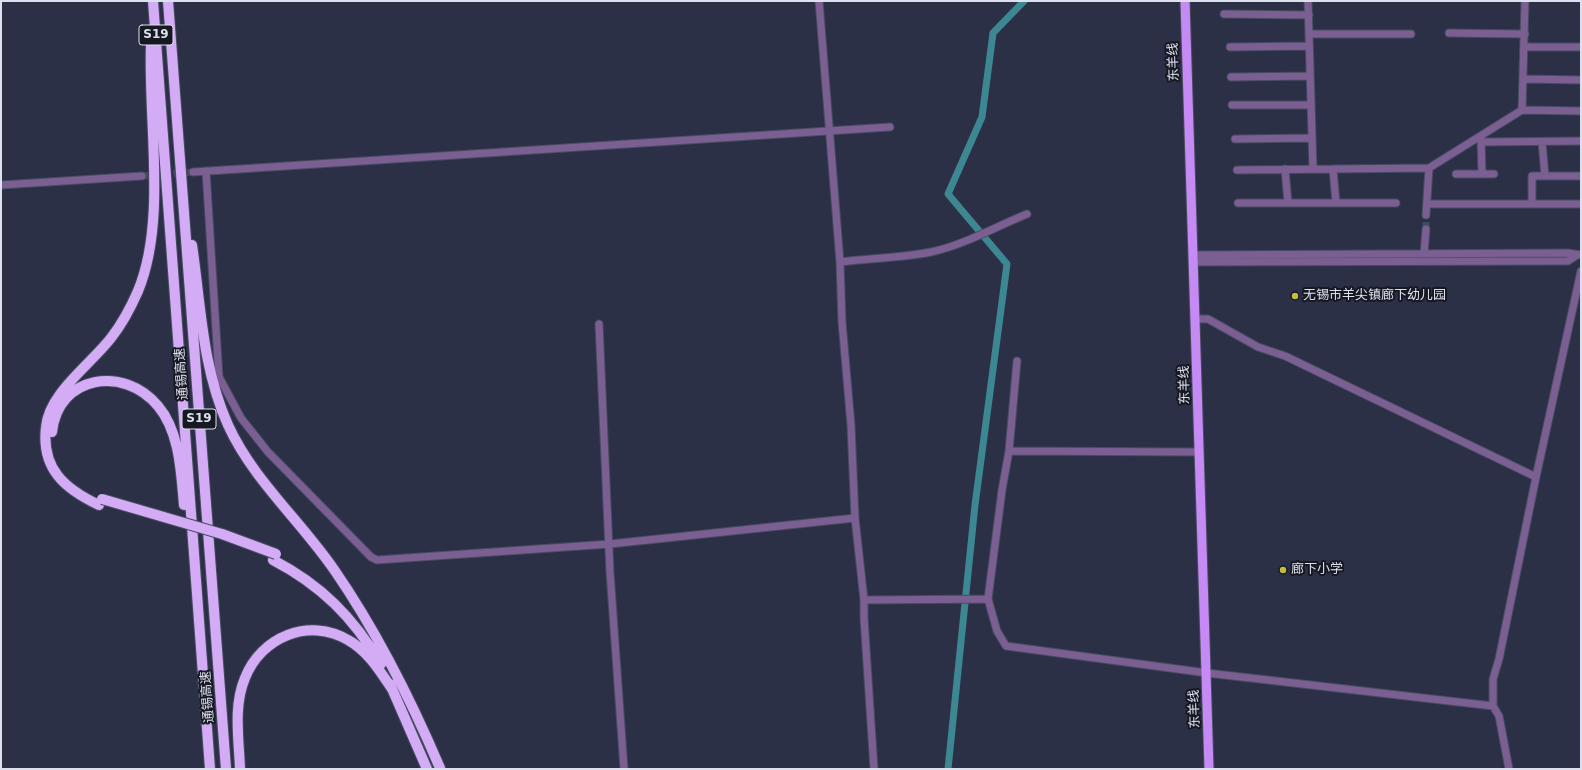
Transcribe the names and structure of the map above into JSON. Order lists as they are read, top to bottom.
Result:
{
  "streets": {
    "highway": ["S19", "通锡高速"],
    "main road": ["东羊线"]
  },
  "places": ["无锡市羊尖镇廊下幼儿园", "廊下小学"]
}
